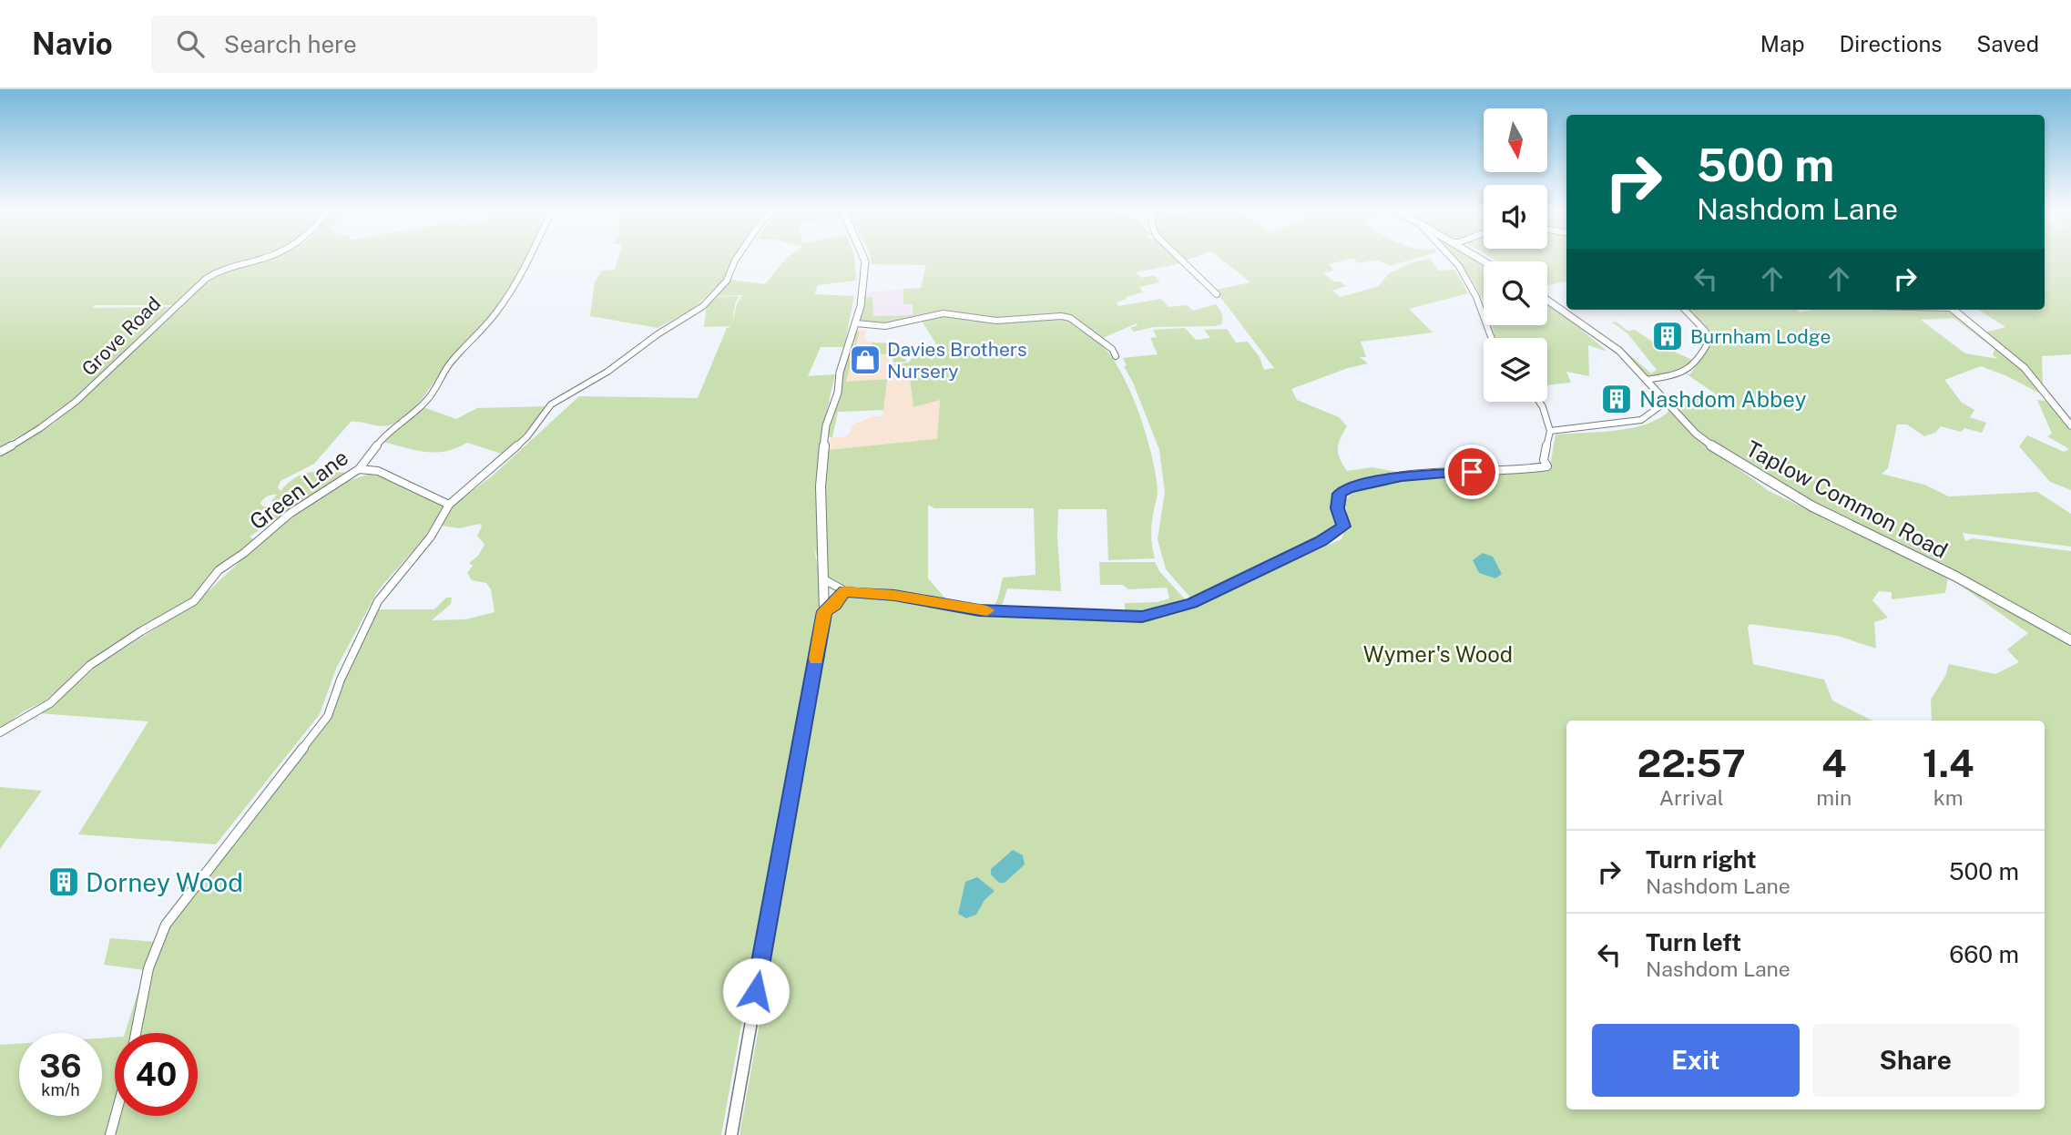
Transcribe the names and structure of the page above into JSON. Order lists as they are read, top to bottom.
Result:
{
  "streets": {
    "street": ["Grove Road", "Green Lane", "Taplow Common Road"]
  },
  "parks": ["Wymer's Wood"],
  "places": {
    "building": ["Burnham Lodge", "Nashdom Abbey", "Dorney Wood"],
    "shop": ["Davies Brothers Nursery"]
  },
  "north": "bottom",
  "page": {
    "header": "Navio",
    "search": "Search here",
    "nav": ["Map", "Directions", "Saved"],
    "turn": ["500 m", "Nashdom Lane"],
    "eta": [
      "22:57",
      "Arrival",
      "4",
      "min",
      "1.4",
      "km"
    ],
    "list": [
      {
        "name": "Turn right",
        "note": "Nashdom Lane",
        "value": "500 m"
      },
      {
        "name": "Turn left",
        "note": "Nashdom Lane",
        "value": "660 m"
      }
    ],
    "buttons": ["Exit", "Share"],
    "speed": "36 km/h",
    "limit": "40"
  }
}
